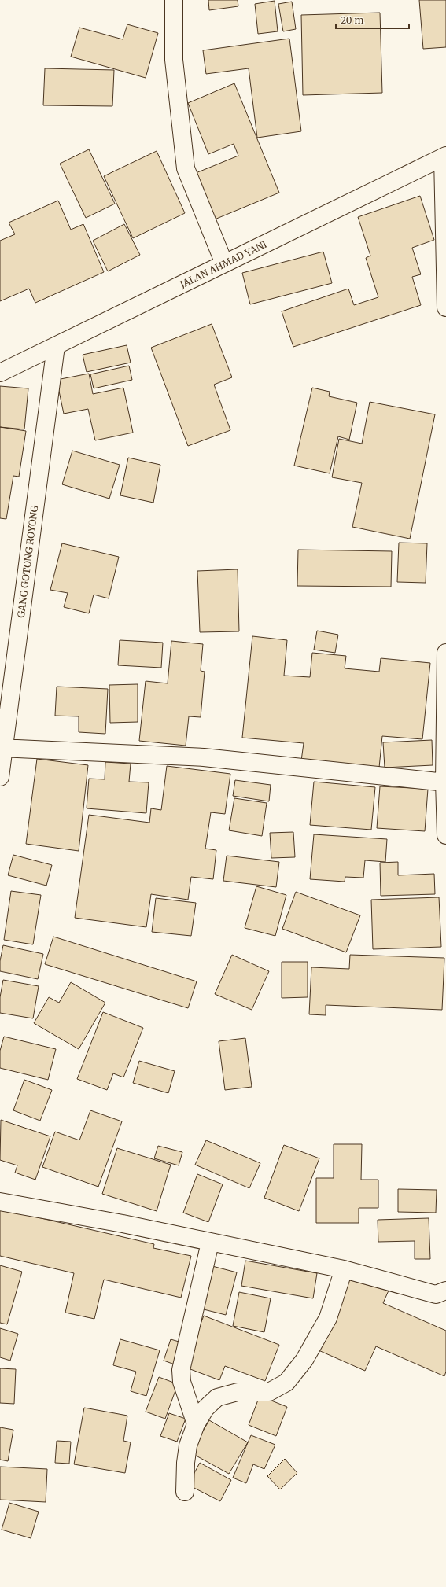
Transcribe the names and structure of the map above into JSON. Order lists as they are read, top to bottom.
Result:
{
  "streets": {
    "main road": ["JALAN AHMAD YANI", "GANG GOTONG ROYONG"]
  },
  "crossings": [
    ["JALAN AHMAD YANI", "GANG GOTONG ROYONG"]
  ],
  "scale_bar": "20 m"
}
